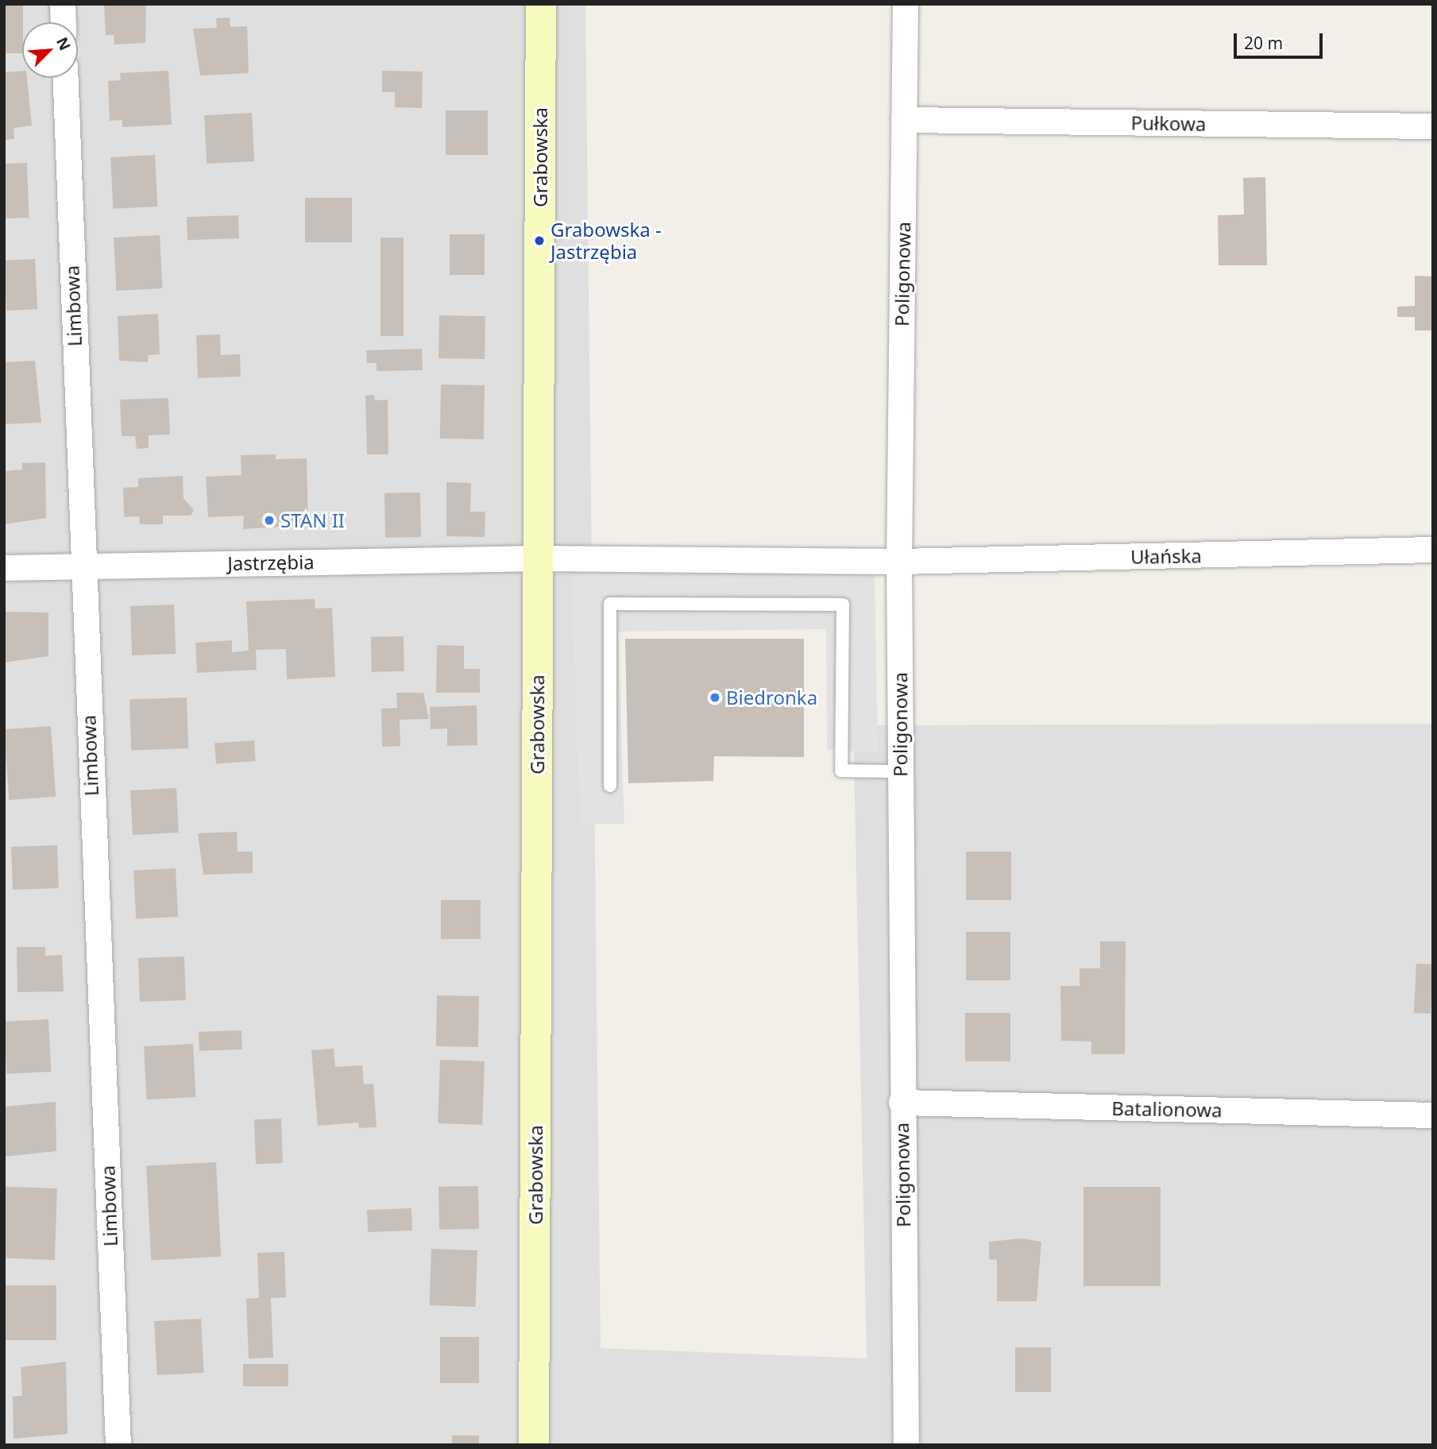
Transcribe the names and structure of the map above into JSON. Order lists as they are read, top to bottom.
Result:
{
  "streets": {
    "street": [
      "Pułkowa",
      "Grabowska",
      "Poligonowa",
      "Limbowa",
      "Ułańska",
      "Jastrzębia",
      "Batalionowa"
    ]
  },
  "crossings": [
    ["Pułkowa", "Poligonowa"],
    ["Grabowska", "Ułańska"],
    ["Grabowska", "Jastrzębia"],
    ["Poligonowa", "Ułańska"],
    ["Poligonowa", "Batalionowa"],
    ["Limbowa", "Jastrzębia"],
    ["Ułańska", "Jastrzębia"]
  ],
  "places": ["Grabowska - Jastrzębia", "STAN II", "Biedronka"],
  "scale_bar": "20 m",
  "north": "top right"
}
